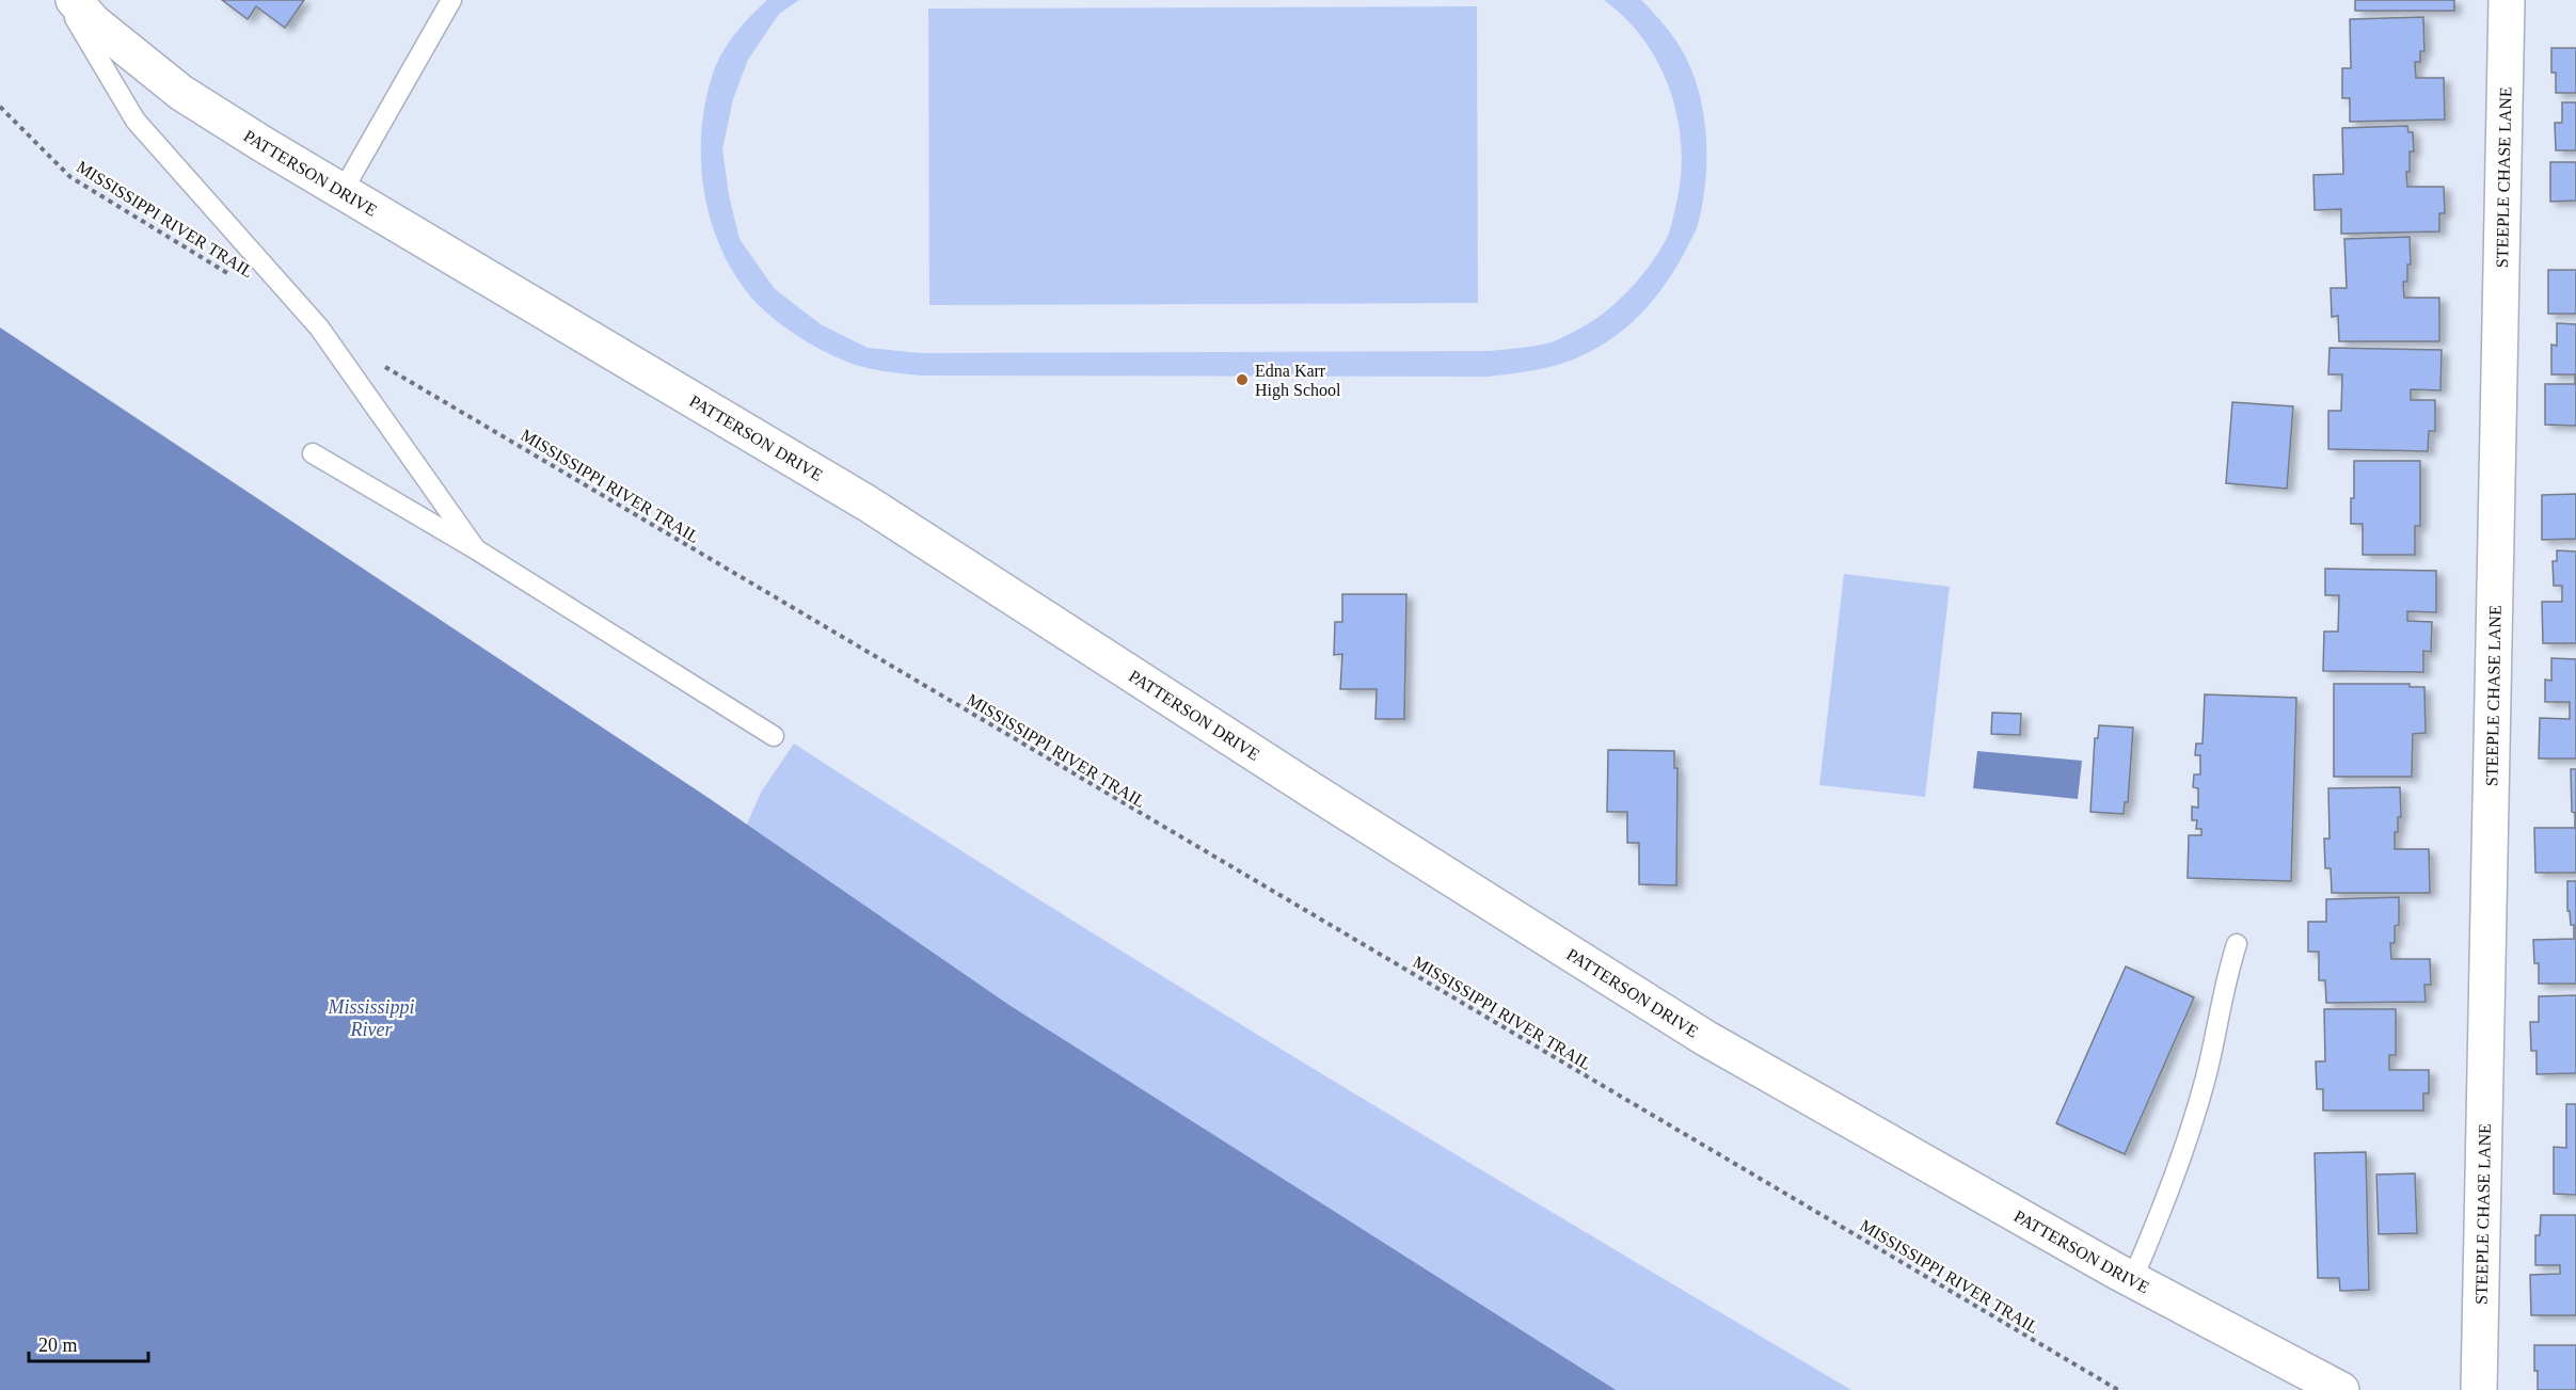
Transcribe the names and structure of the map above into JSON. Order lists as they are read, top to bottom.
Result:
{
  "streets": {
    "street": ["PATTERSON DRIVE", "STEEPLE CHASE LANE"],
    "path": ["MISSISSIPPI RIVER TRAIL"]
  },
  "water": ["Mississippi River"],
  "places": ["Edna Karr High School"],
  "scale_bar": "20 m"
}
